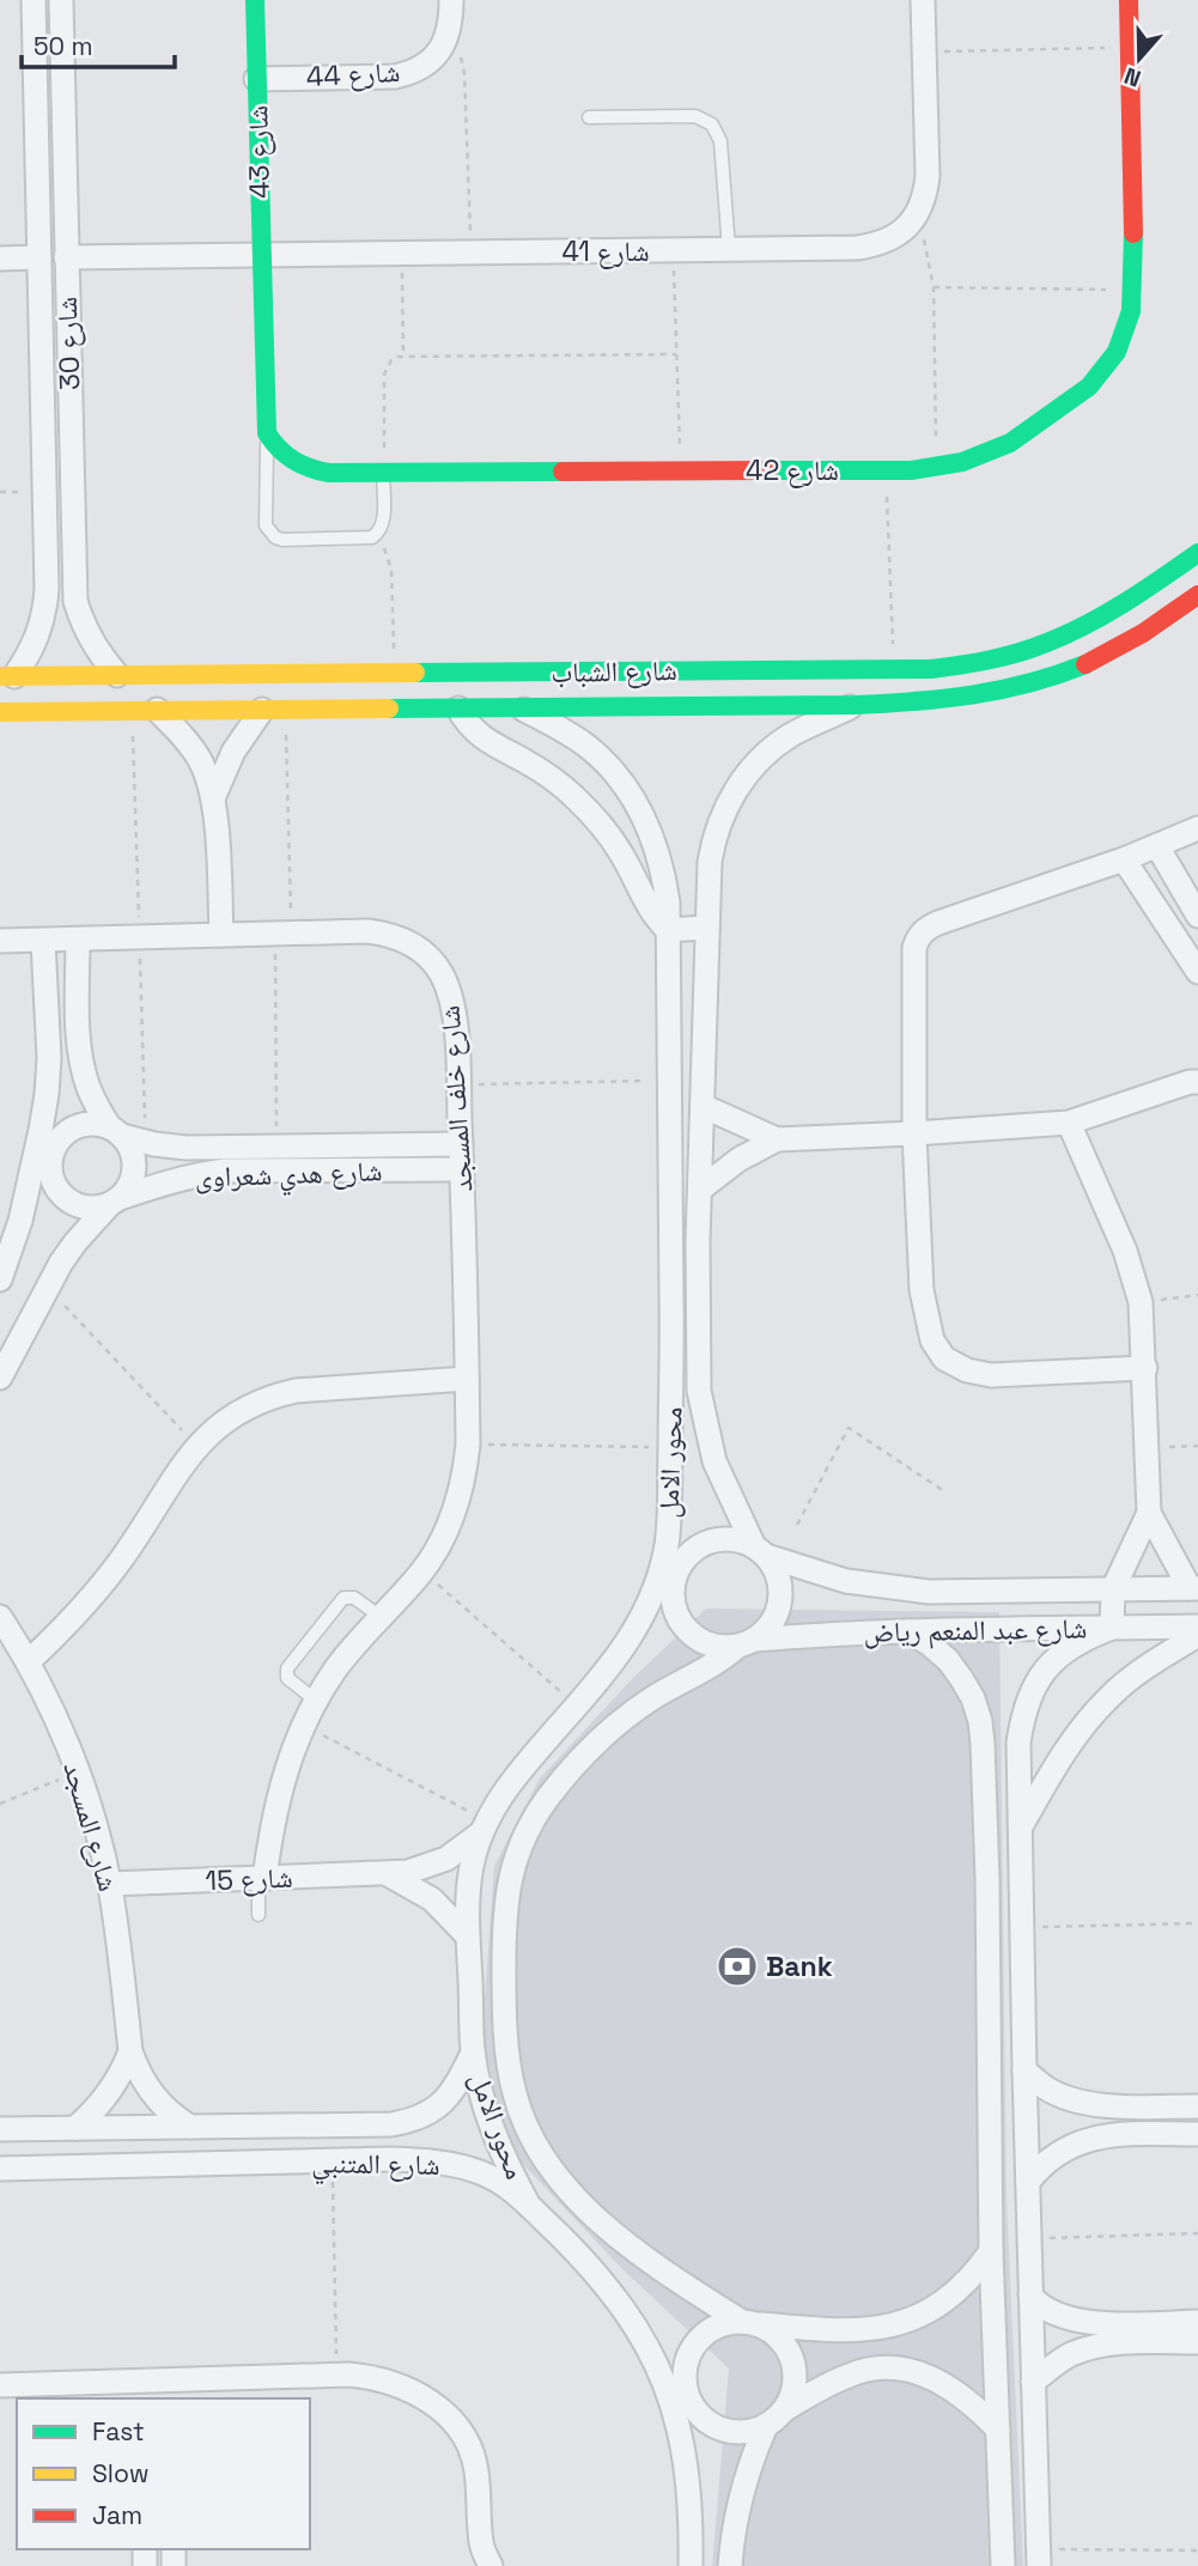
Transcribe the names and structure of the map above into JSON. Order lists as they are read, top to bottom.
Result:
{
  "streets": {
    "street": [
      "شارع 44",
      "شارع 43",
      "شارع 41",
      "شارع 30",
      "شارع 42",
      "شارع الشباب",
      "شارع خلف المسجد",
      "شارع هدي شعراوى",
      "محور الامل",
      "شارع عبد المنعم رياض",
      "شارع المسجد",
      "شارع 15",
      "شارع المتنبي"
    ]
  },
  "crossings": [
    ["شارع 44", "شارع 43"],
    ["شارع 43", "شارع 41"],
    ["شارع 41", "شارع 30"],
    ["شارع 30", "شارع الشباب"],
    ["شارع الشباب", "محور الامل"],
    ["شارع خلف المسجد", "شارع هدي شعراوى"],
    ["شارع خلف المسجد", "شارع 15"],
    ["محور الامل", "شارع عبد المنعم رياض"],
    ["محور الامل", "شارع 15"],
    ["محور الامل", "شارع المتنبي"],
    ["شارع المسجد", "شارع 15"],
    ["شارع المسجد", "شارع المتنبي"]
  ],
  "places": {
    "bank": ["Bank"]
  },
  "legend": ["Fast", "Slow", "Jam"],
  "scale_bar": "50 m",
  "north": "bottom"
}
